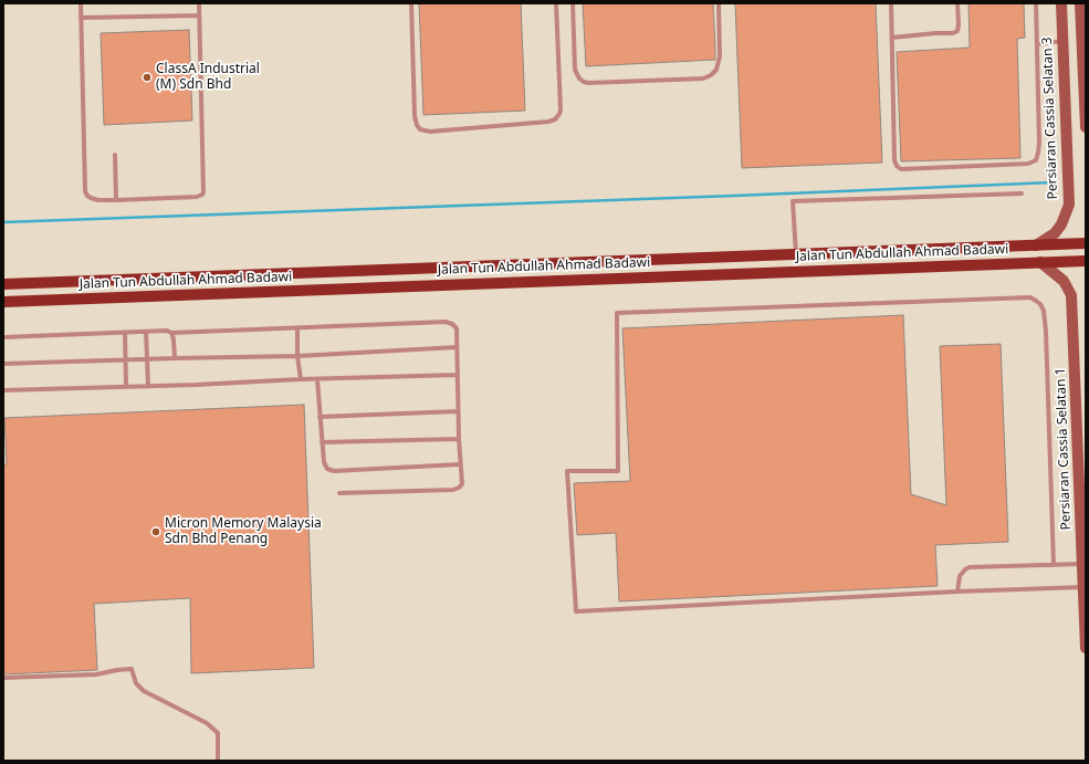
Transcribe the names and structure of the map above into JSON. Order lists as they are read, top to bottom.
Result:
{
  "streets": {
    "main road": ["Jalan Tun Abdullah Ahmad Badawi"],
    "street": ["Persiaran Cassia Selatan 3", "Persiaran Cassia Selatan 1"]
  },
  "crossings": [
    ["Persiaran Cassia Selatan 3", "Jalan Tun Abdullah Ahmad Badawi"],
    ["Jalan Tun Abdullah Ahmad Badawi", "Persiaran Cassia Selatan 1"]
  ],
  "places": ["ClassA Industrial (M) Sdn Bhd", "Micron Memory Malaysia Sdn Bhd Penang"]
}
